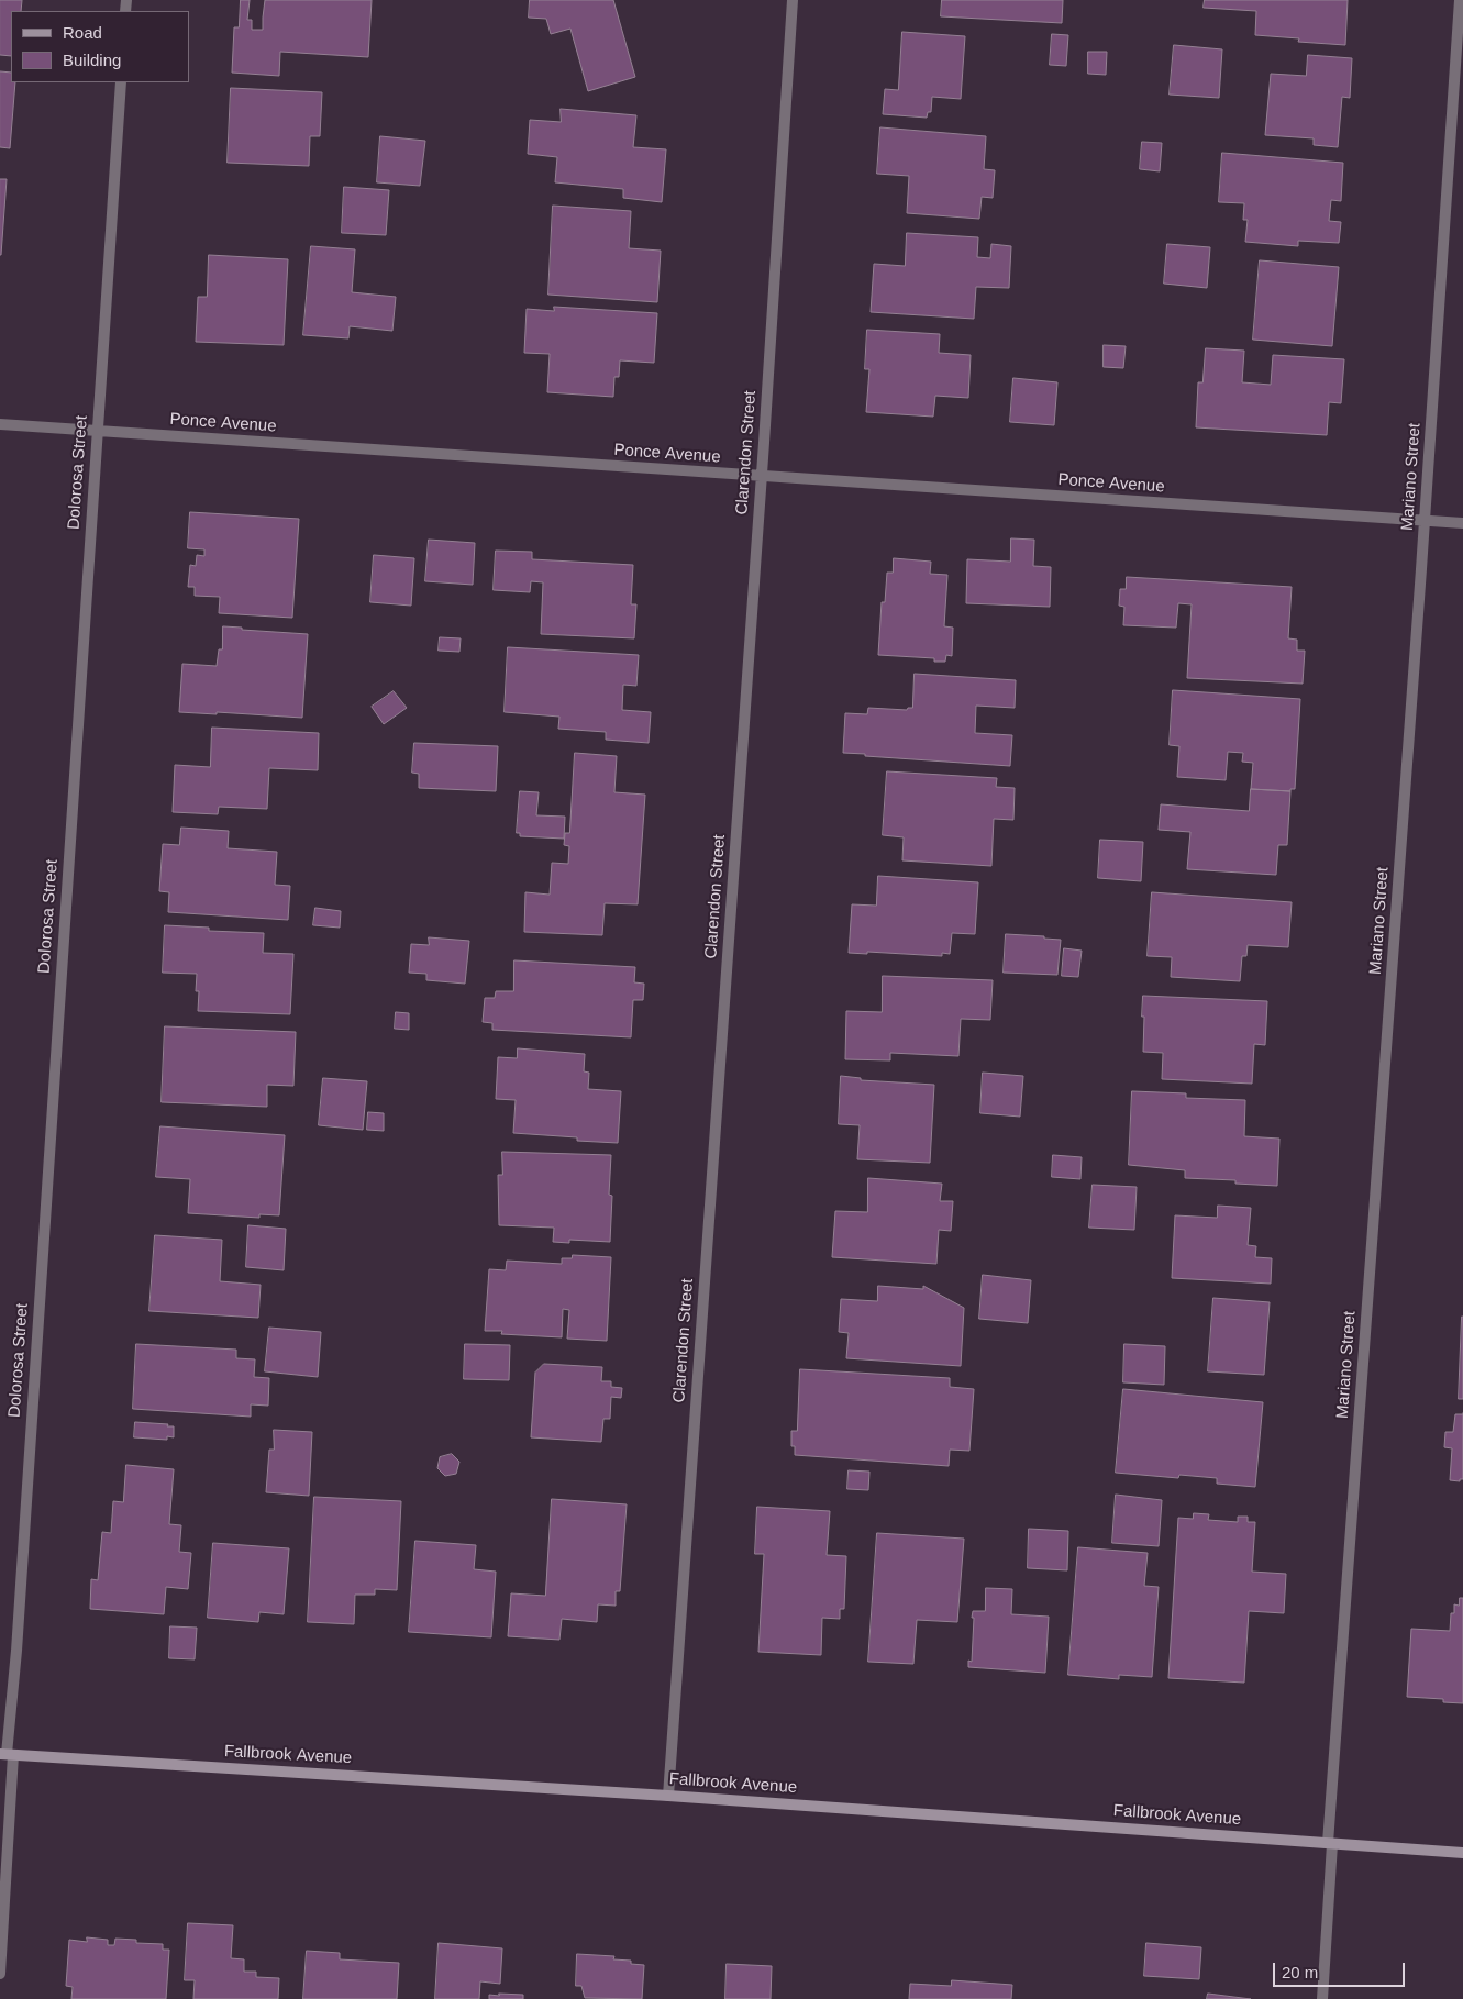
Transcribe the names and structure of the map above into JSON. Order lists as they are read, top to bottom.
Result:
{
  "streets": {
    "main road": ["Fallbrook Avenue"],
    "street": [
      "Ponce Avenue",
      "Clarendon Street",
      "Dolorosa Street",
      "Mariano Street"
    ]
  },
  "crossings": [
    ["Ponce Avenue", "Clarendon Street"],
    ["Ponce Avenue", "Dolorosa Street"],
    ["Ponce Avenue", "Mariano Street"],
    ["Clarendon Street", "Fallbrook Avenue"],
    ["Dolorosa Street", "Fallbrook Avenue"],
    ["Mariano Street", "Fallbrook Avenue"]
  ],
  "legend": ["Road", "Building"],
  "scale_bar": "20 m"
}
